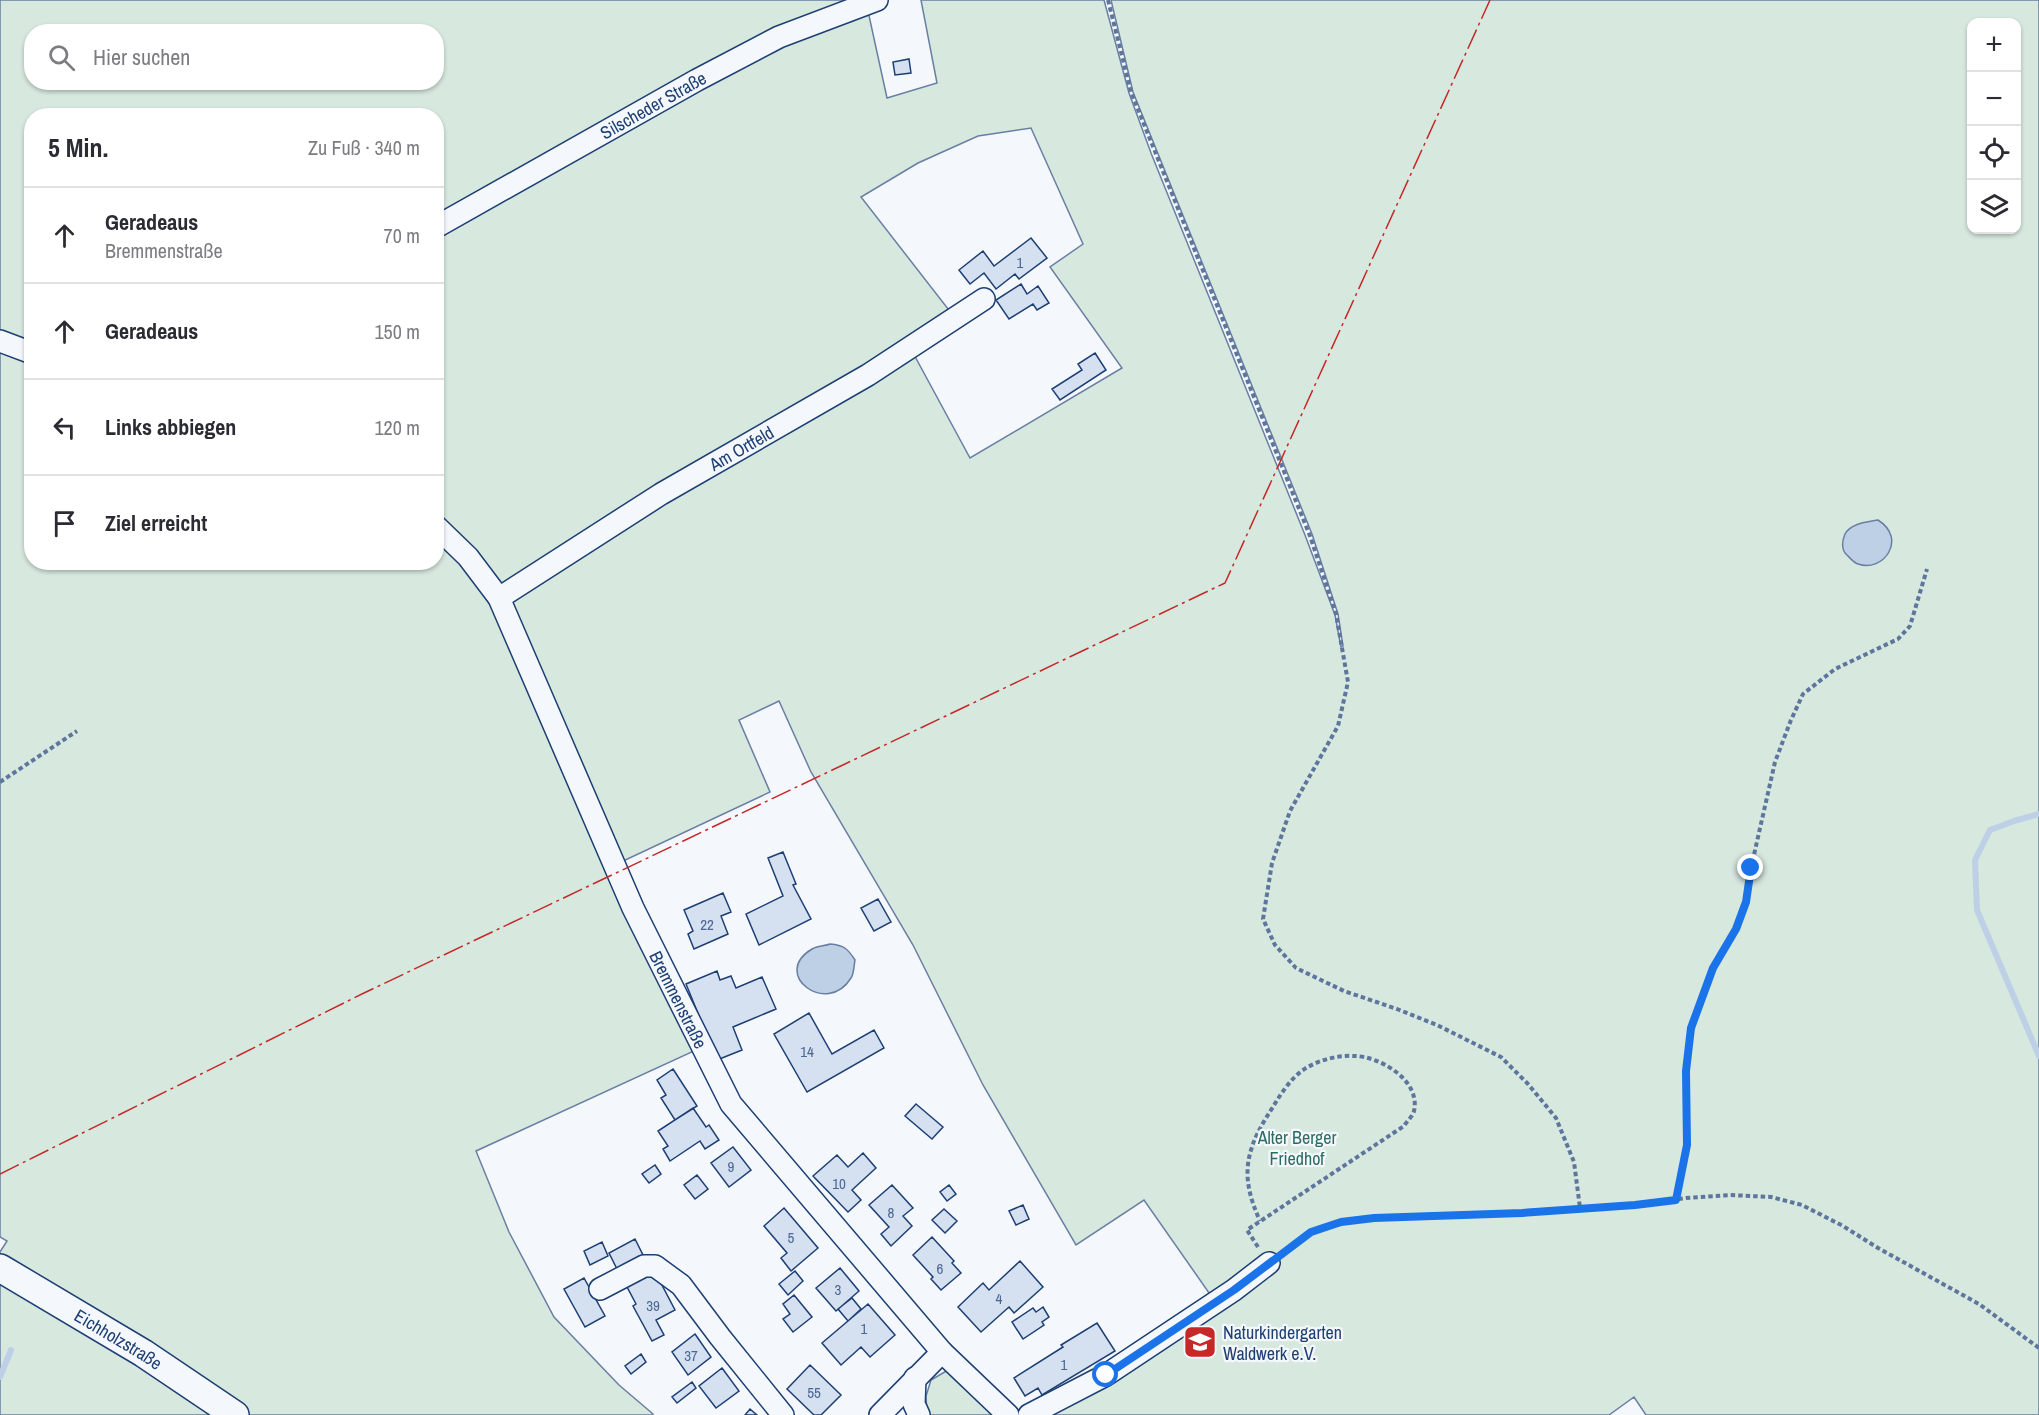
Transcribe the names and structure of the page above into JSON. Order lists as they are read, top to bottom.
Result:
{
  "streets": {
    "main road": ["Eichholzstraße"],
    "street": ["Silscheder Straße", "Am Ortfeld", "Bremmenstraße"]
  },
  "crossings": [
    ["Am Ortfeld", "Bremmenstraße"]
  ],
  "parks": ["Alter Berger Friedhof"],
  "places": {
    "school or university": ["Naturkindergarten Waldwerk e.V."]
  },
  "house_numbers": [
    "1",
    "22",
    "14",
    "9",
    "10",
    "8",
    "5",
    "6",
    "3",
    "4",
    "39",
    "1",
    "37",
    "1",
    "55"
  ],
  "page": {
    "map_buttons": ["+", "−"],
    "search": "Hier suchen",
    "heading": ["5 Min.", "Zu Fuß · 340 m"],
    "list": [
      ["Geradeaus", "Bremmenstraße", "70 m"],
      ["Geradeaus", "150 m"],
      ["Links abbiegen", "120 m"],
      "Ziel erreicht"
    ]
  }
}
